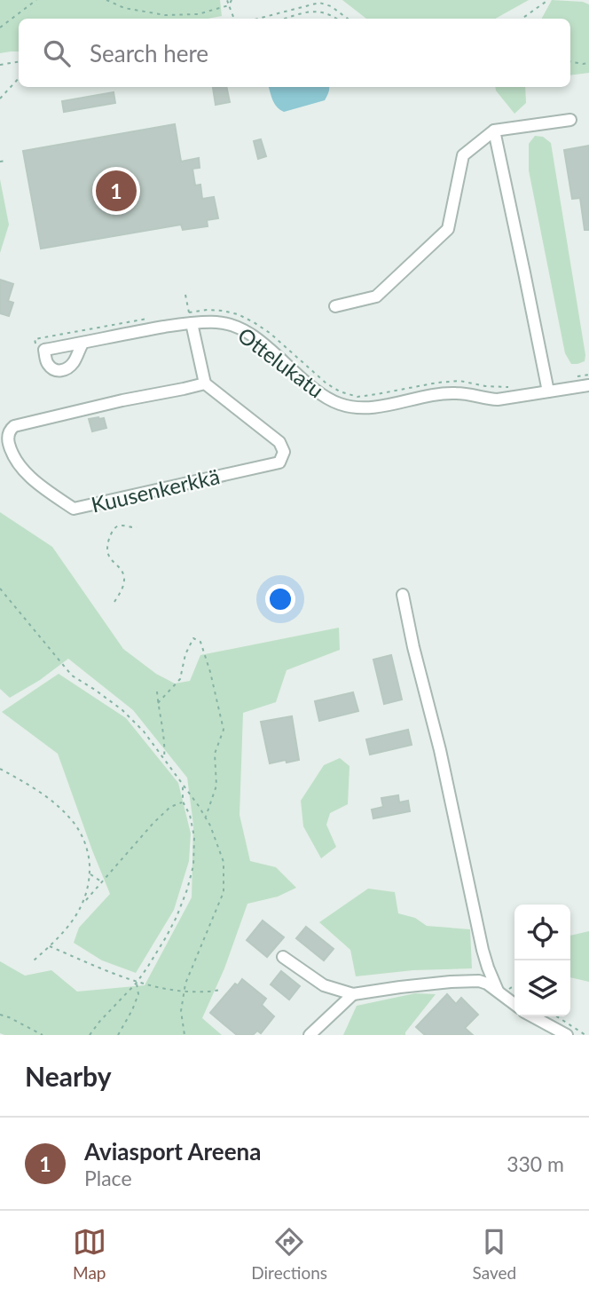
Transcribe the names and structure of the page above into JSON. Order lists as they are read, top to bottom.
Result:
{
  "streets": {
    "street": ["Ottelukatu", "Kuusenkerkkä"]
  },
  "page": {
    "search": "Search here",
    "pins": "1",
    "heading": "Nearby",
    "list": [
      {
        "mark": "1",
        "name": "Aviasport Areena",
        "note": "Place",
        "value": "330 m"
      }
    ],
    "nav": ["Map", "Directions", "Saved"]
  }
}
